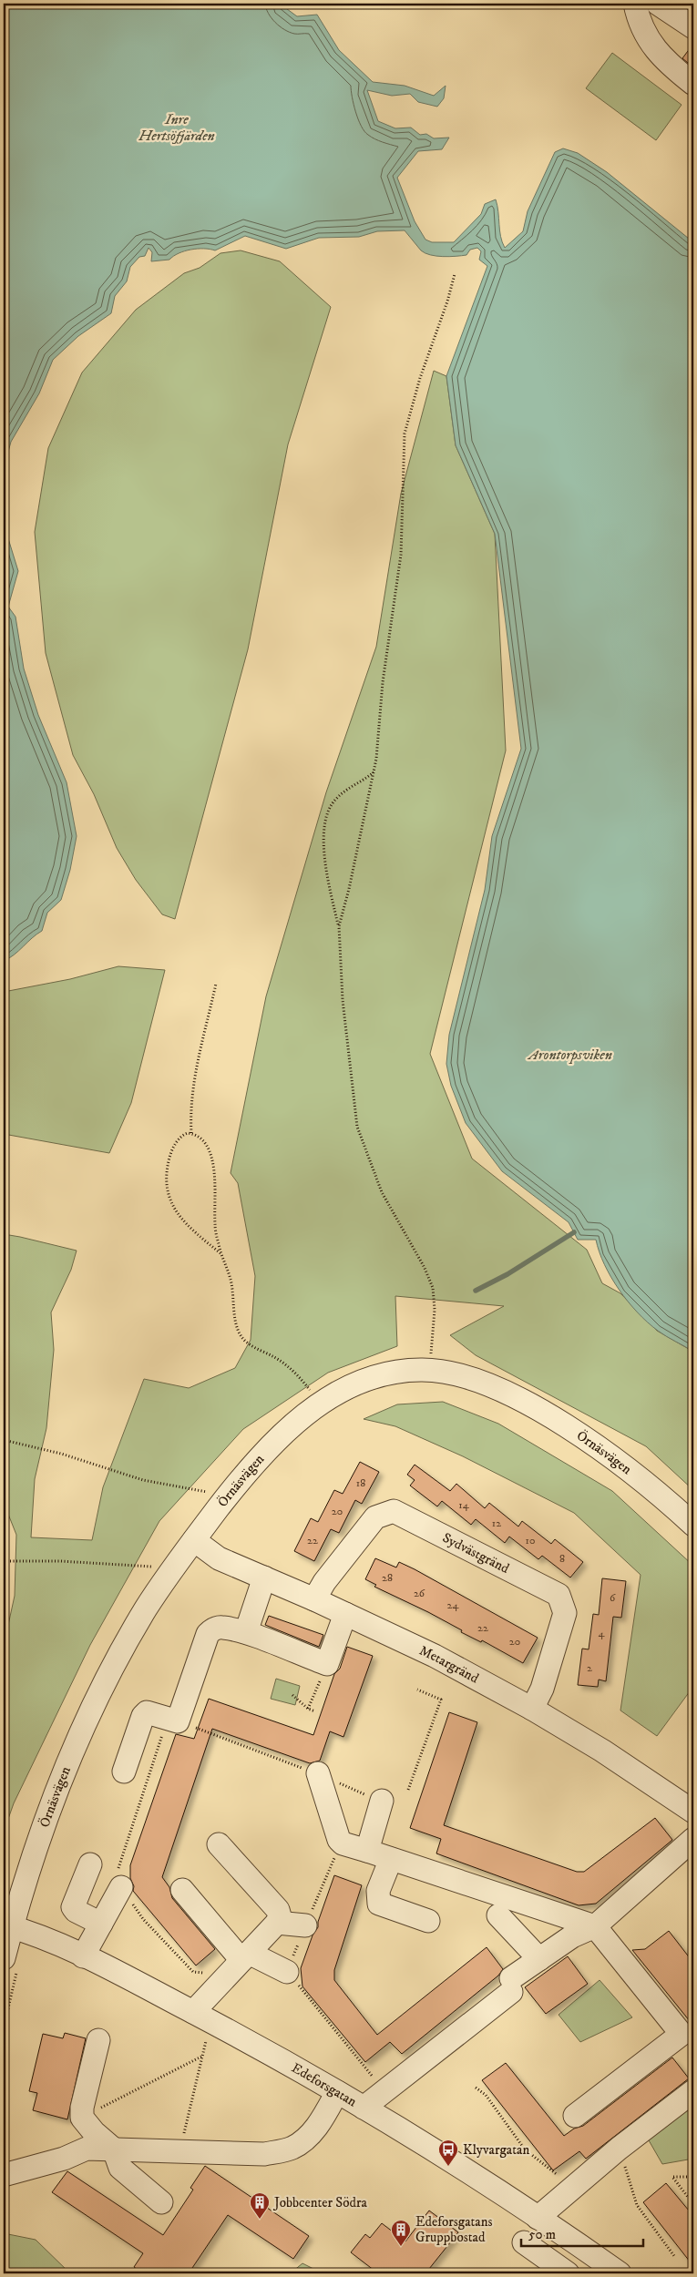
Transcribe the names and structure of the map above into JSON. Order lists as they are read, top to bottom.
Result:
{
  "streets": {
    "street": [
      "Örnäsvägen",
      "Sydvästgränd",
      "Metargränd",
      "Edeforsgatan"
    ]
  },
  "crossings": [
    ["Örnäsvägen", "Metargränd"],
    ["Örnäsvägen", "Edeforsgatan"],
    ["Sydvästgränd", "Metargränd"]
  ],
  "water": ["Inre Hertsöfjärden", "Arontorpsviken"],
  "places": {
    "bus stop": ["Klyvargatan"],
    "building": ["Jobbcenter Södra", "Edeforsgatans Gruppbostad"]
  },
  "house_numbers": [
    "18",
    "14",
    "20",
    "12",
    "22",
    "10",
    "8",
    "28",
    "26",
    "6",
    "24",
    "22",
    "4",
    "20",
    "2"
  ],
  "scale_bar": "50 m"
}
